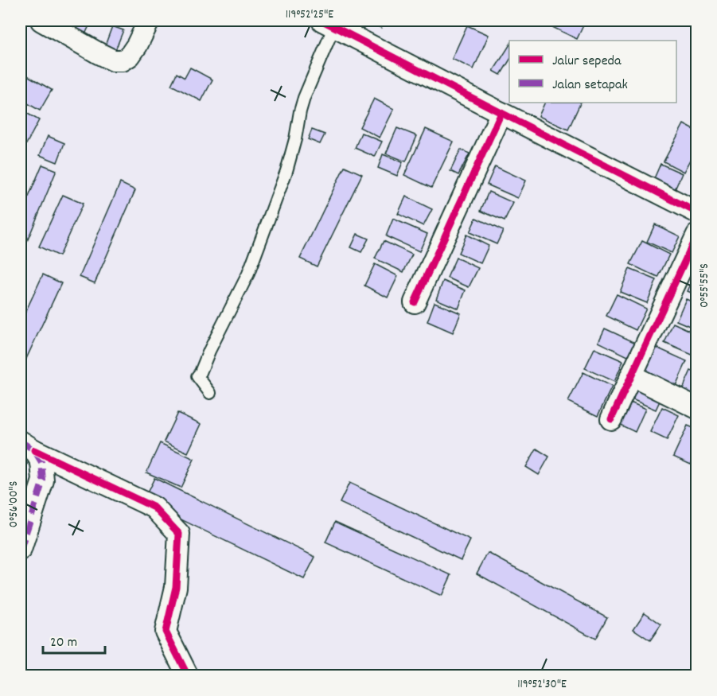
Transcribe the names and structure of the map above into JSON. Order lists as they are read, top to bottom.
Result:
{
  "legend": ["Jalur sepeda", "Jalan setapak"],
  "scale_bar": "20 m",
  "coordinates": [
    "119°52'25\"E",
    "0°55'55\"S",
    "0°56'00\"S",
    "119°52'30\"E"
  ]
}
